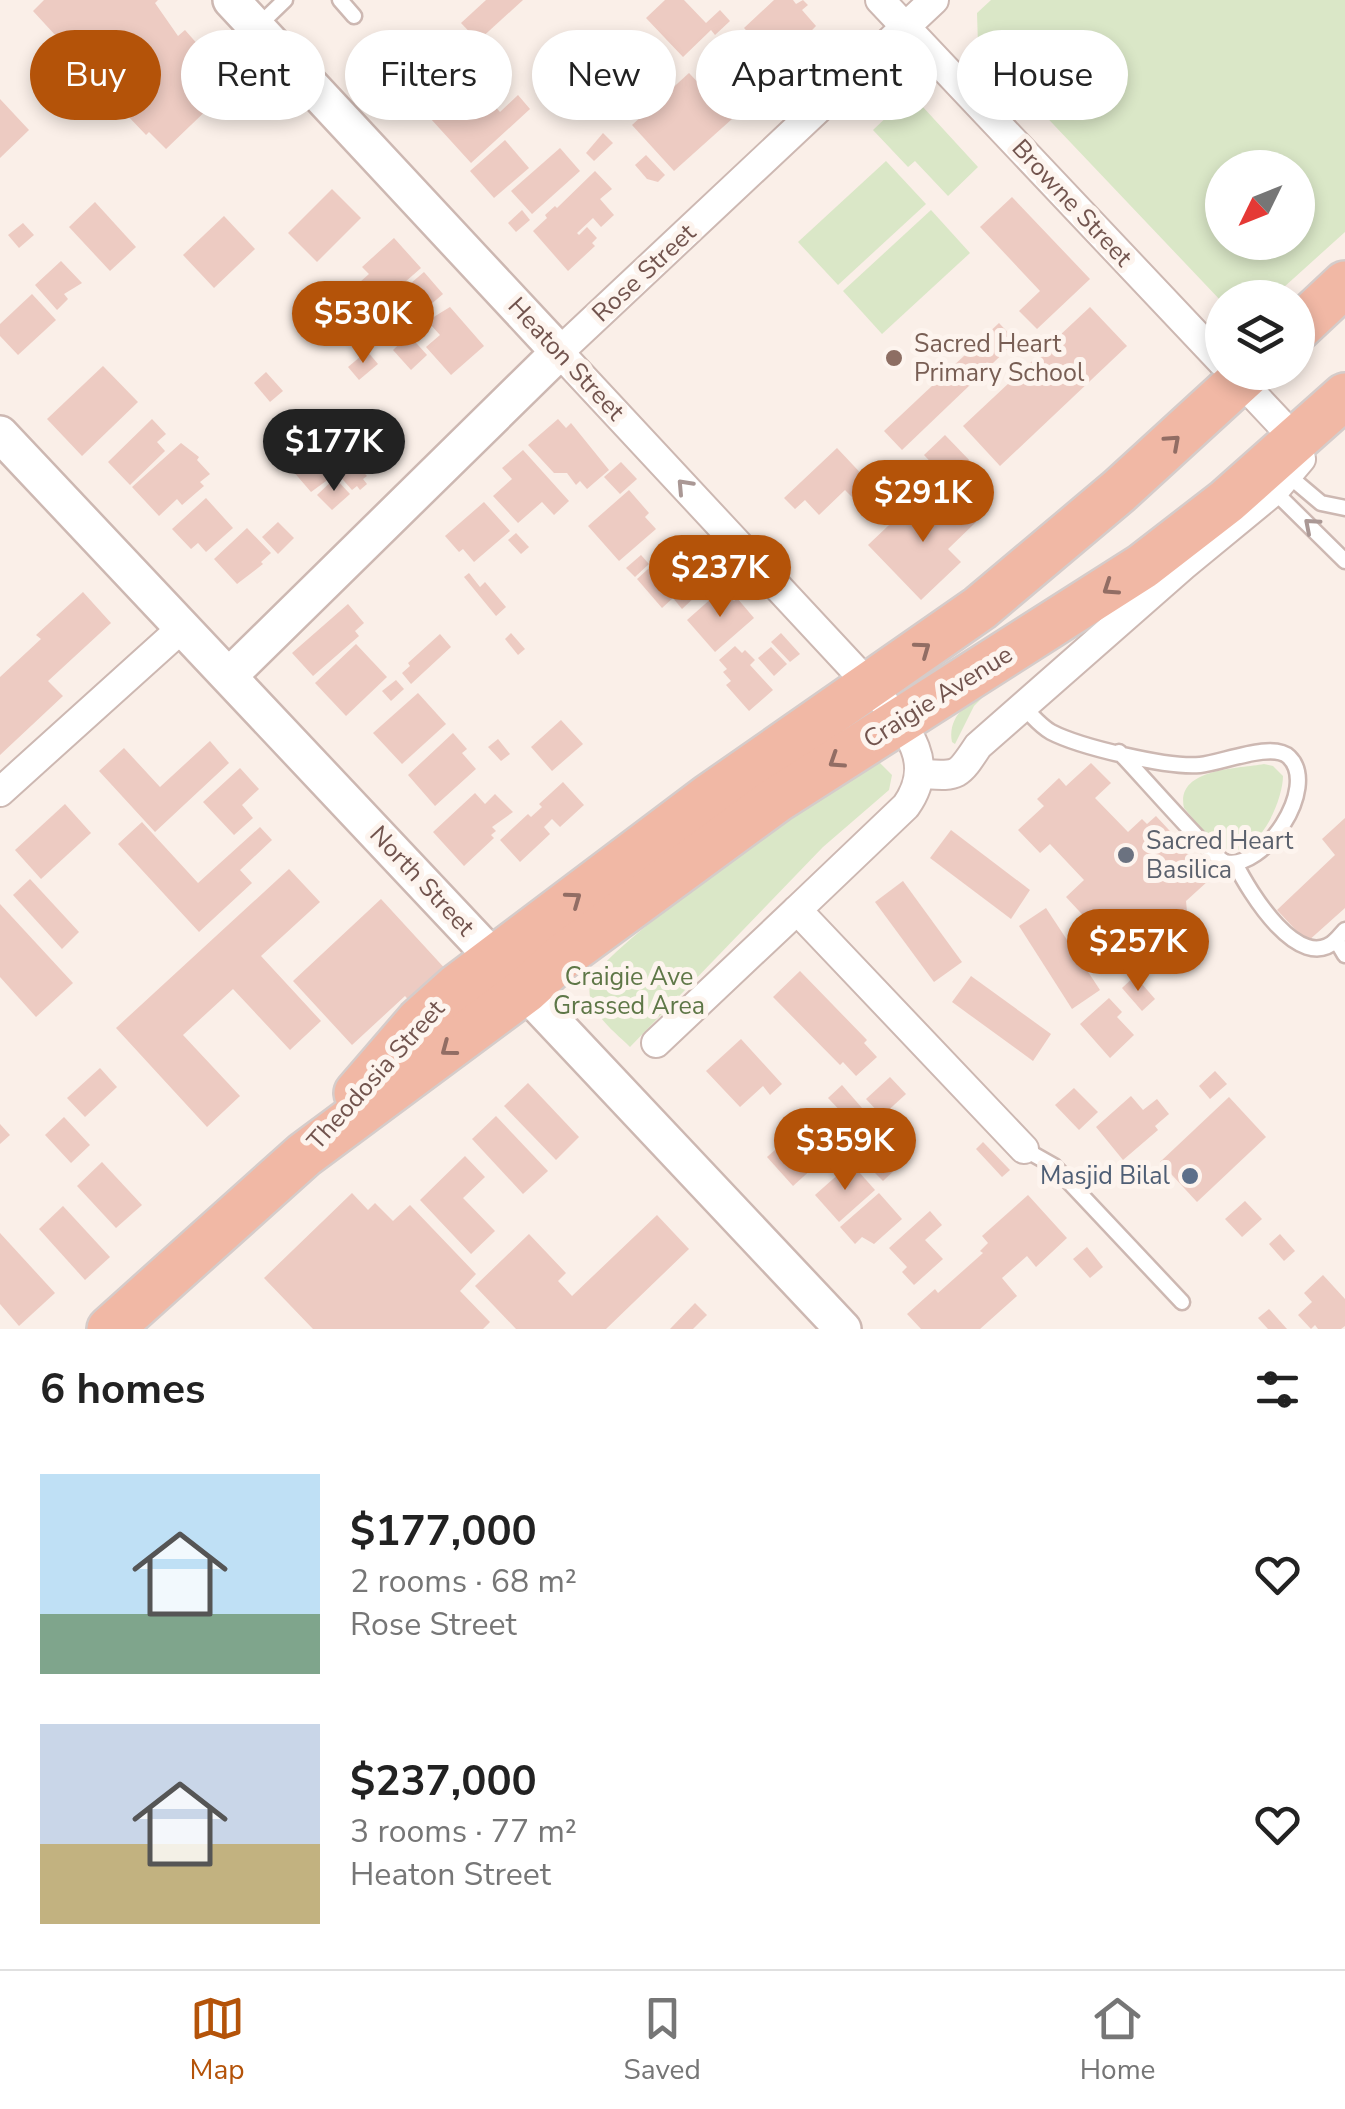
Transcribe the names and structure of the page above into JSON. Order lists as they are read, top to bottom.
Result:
{
  "streets": {
    "highway": ["Craigie Avenue", "Theodosia Street"],
    "street": [
      "Browne Street",
      "Rose Street",
      "Heaton Street",
      "North Street"
    ]
  },
  "crossings": [
    ["Browne Street", "Rose Street"],
    ["Browne Street", "Craigie Avenue"],
    ["Rose Street", "Heaton Street"],
    ["Rose Street", "North Street"],
    ["Heaton Street", "Craigie Avenue"],
    ["Craigie Avenue", "North Street"],
    ["Craigie Avenue", "Theodosia Street"],
    ["North Street", "Theodosia Street"]
  ],
  "one_way": ["Heaton Street"],
  "parks": ["Craigie Ave Grassed Area"],
  "places": ["Sacred Heart Primary School", "Sacred Heart Basilica", "Masjid Bilal"],
  "north": "bottom left",
  "page": {
    "chip": [
      "Buy",
      "Rent",
      "Filters",
      "New",
      "Apartment",
      "House"
    ],
    "price": [
      "$530K",
      "$177K",
      "$291K",
      "$237K",
      "$257K",
      "$359K"
    ],
    "heading": "6 homes",
    "list": [
      {
        "name": "$177,000",
        "note": "2 rooms · 68 m² · Rose Street"
      },
      {
        "name": "$237,000",
        "note": "3 rooms · 77 m² · Heaton Street"
      }
    ],
    "tabs": ["Map", "Saved", "Home"]
  }
}
